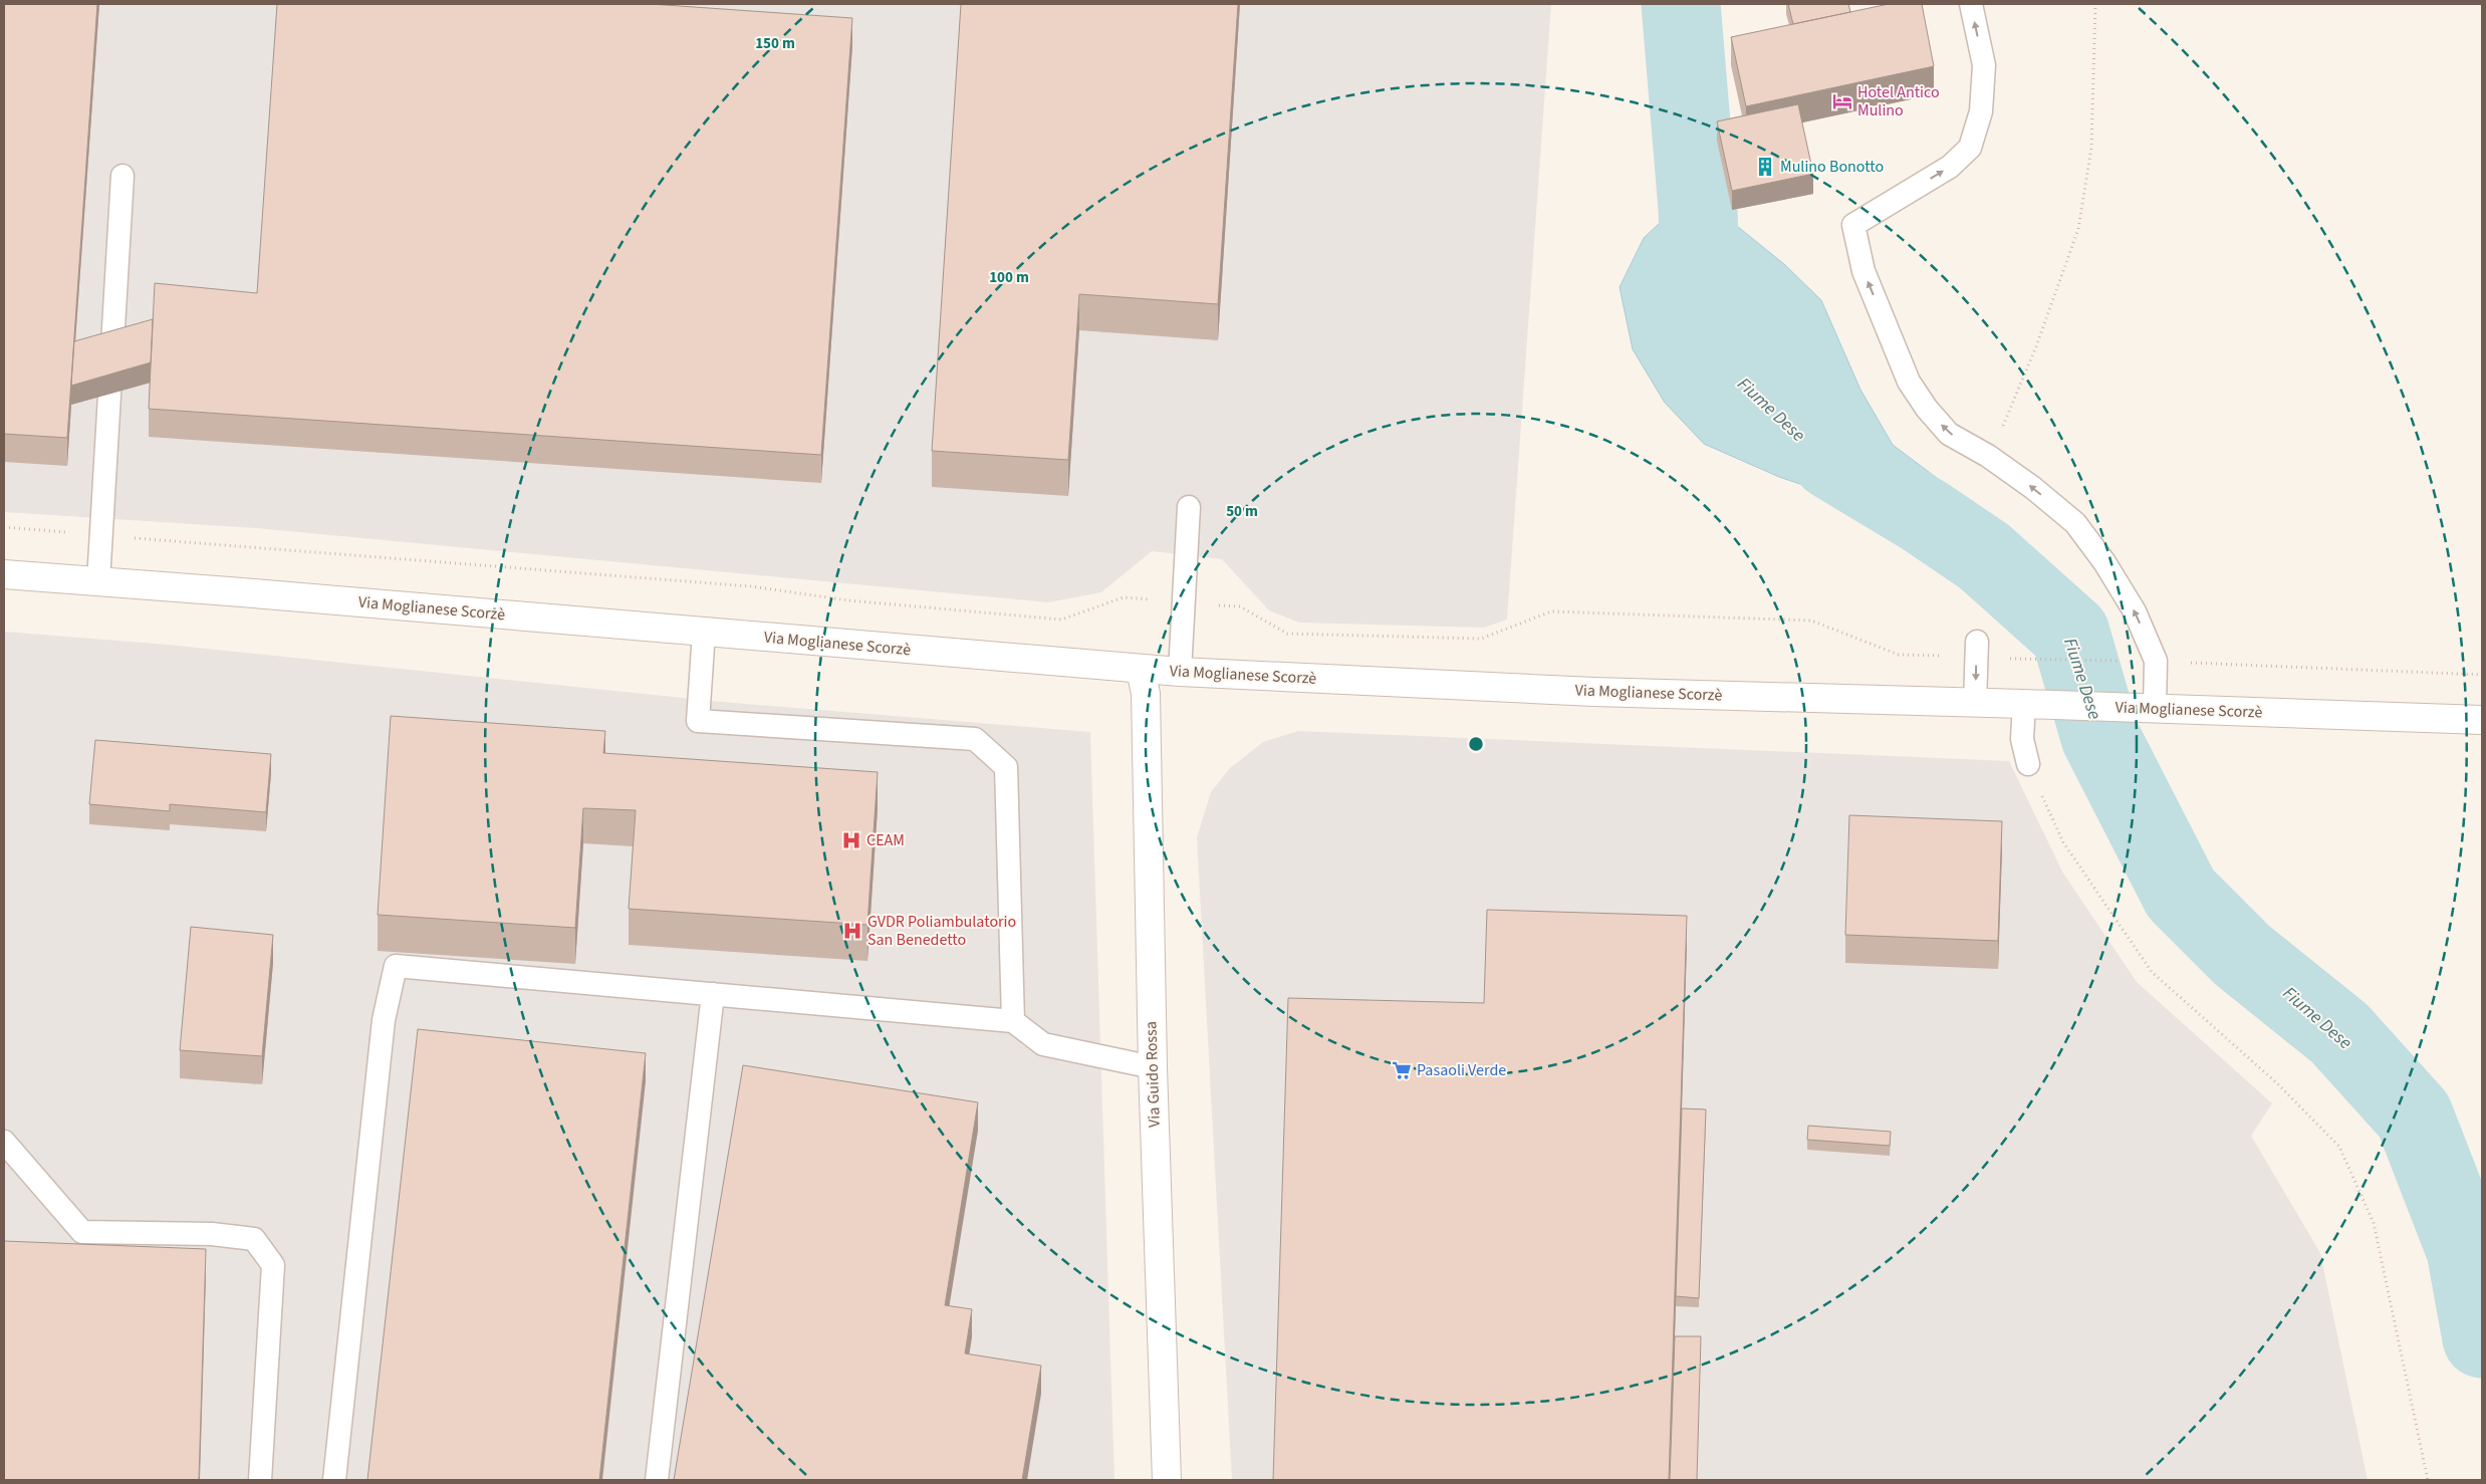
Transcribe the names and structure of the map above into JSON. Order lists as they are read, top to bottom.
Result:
{
  "streets": {
    "main road": ["Via Moglianese Scorzè", "Via Guido Rossa"]
  },
  "crossings": [
    ["Via Moglianese Scorzè", "Via Guido Rossa"]
  ],
  "water": ["Fiume Dese"],
  "places": {
    "hotel": ["Hotel Antico Mulino"],
    "building": ["Mulino Bonotto"],
    "hospital": ["CEAM", "GVDR Poliambulatorio San Benedetto"],
    "supermarket": ["Pasaoli Verde"]
  },
  "rings": ["150 m", "100 m", "50 m"]
}
